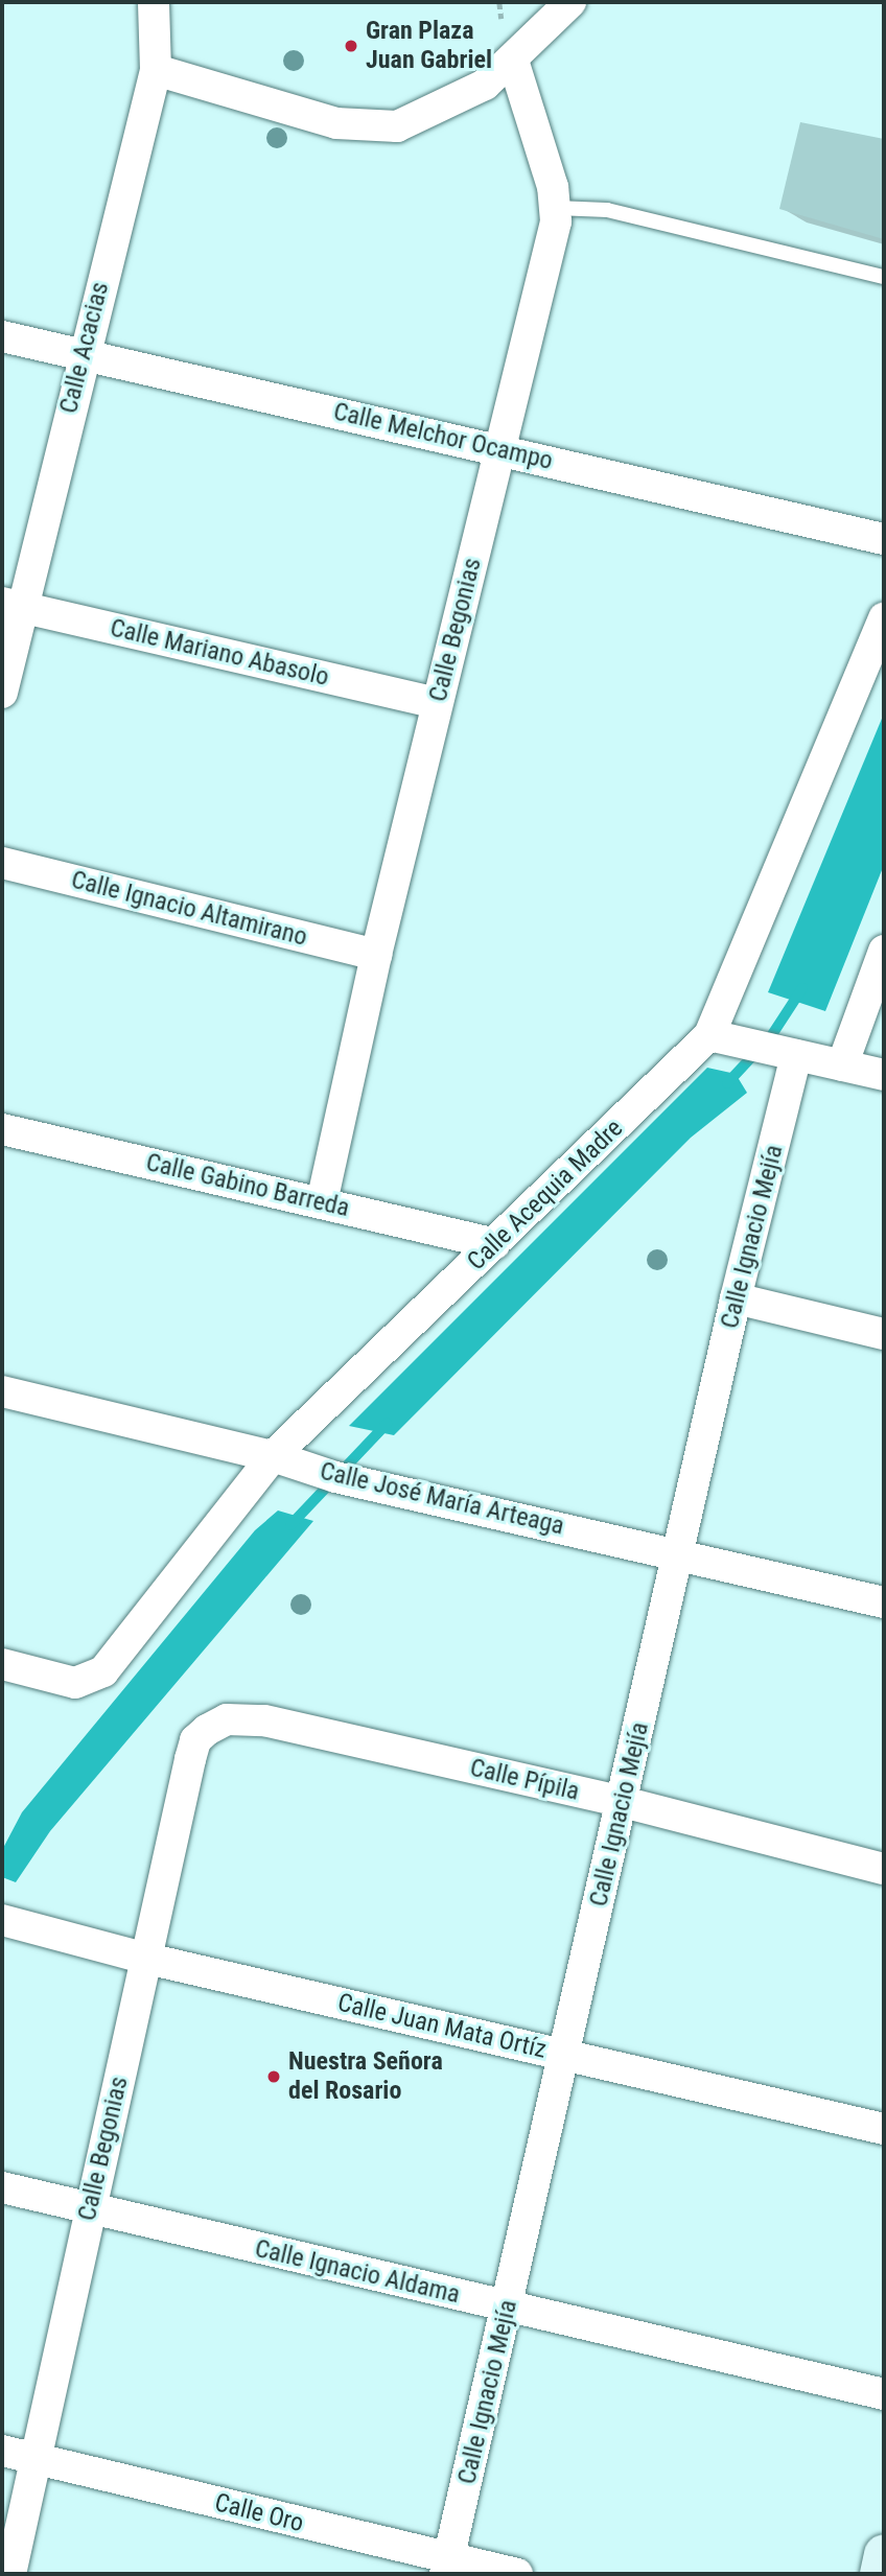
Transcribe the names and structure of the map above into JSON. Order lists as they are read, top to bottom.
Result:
{
  "streets": {
    "street": [
      "Calle Acacias",
      "Calle Melchor Ocampo",
      "Calle Begonias",
      "Calle Mariano Abasolo",
      "Calle Ignacio Altamirano",
      "Calle Gabino Barreda",
      "Calle Acequia Madre",
      "Calle Ignacio Mejía",
      "Calle José María Arteaga",
      "Calle Pípila",
      "Calle Juan Mata Ortíz",
      "Calle Ignacio Aldama",
      "Calle Oro"
    ]
  },
  "crossings": [
    ["Calle Acacias", "Calle Melchor Ocampo"],
    ["Calle Acacias", "Calle Mariano Abasolo"],
    ["Calle Melchor Ocampo", "Calle Begonias"],
    ["Calle Begonias", "Calle Mariano Abasolo"],
    ["Calle Begonias", "Calle Ignacio Altamirano"],
    ["Calle Begonias", "Calle Gabino Barreda"],
    ["Calle Begonias", "Calle Pípila"],
    ["Calle Begonias", "Calle Juan Mata Ortíz"],
    ["Calle Begonias", "Calle Ignacio Aldama"],
    ["Calle Begonias", "Calle Oro"],
    ["Calle Gabino Barreda", "Calle Acequia Madre"],
    ["Calle Acequia Madre", "Calle José María Arteaga"],
    ["Calle Ignacio Mejía", "Calle José María Arteaga"],
    ["Calle Ignacio Mejía", "Calle Pípila"],
    ["Calle Ignacio Mejía", "Calle Juan Mata Ortíz"],
    ["Calle Ignacio Mejía", "Calle Ignacio Aldama"],
    ["Calle Ignacio Mejía", "Calle Oro"]
  ],
  "places": ["Gran Plaza Juan Gabriel", "Nuestra Señora del Rosario"]
}
